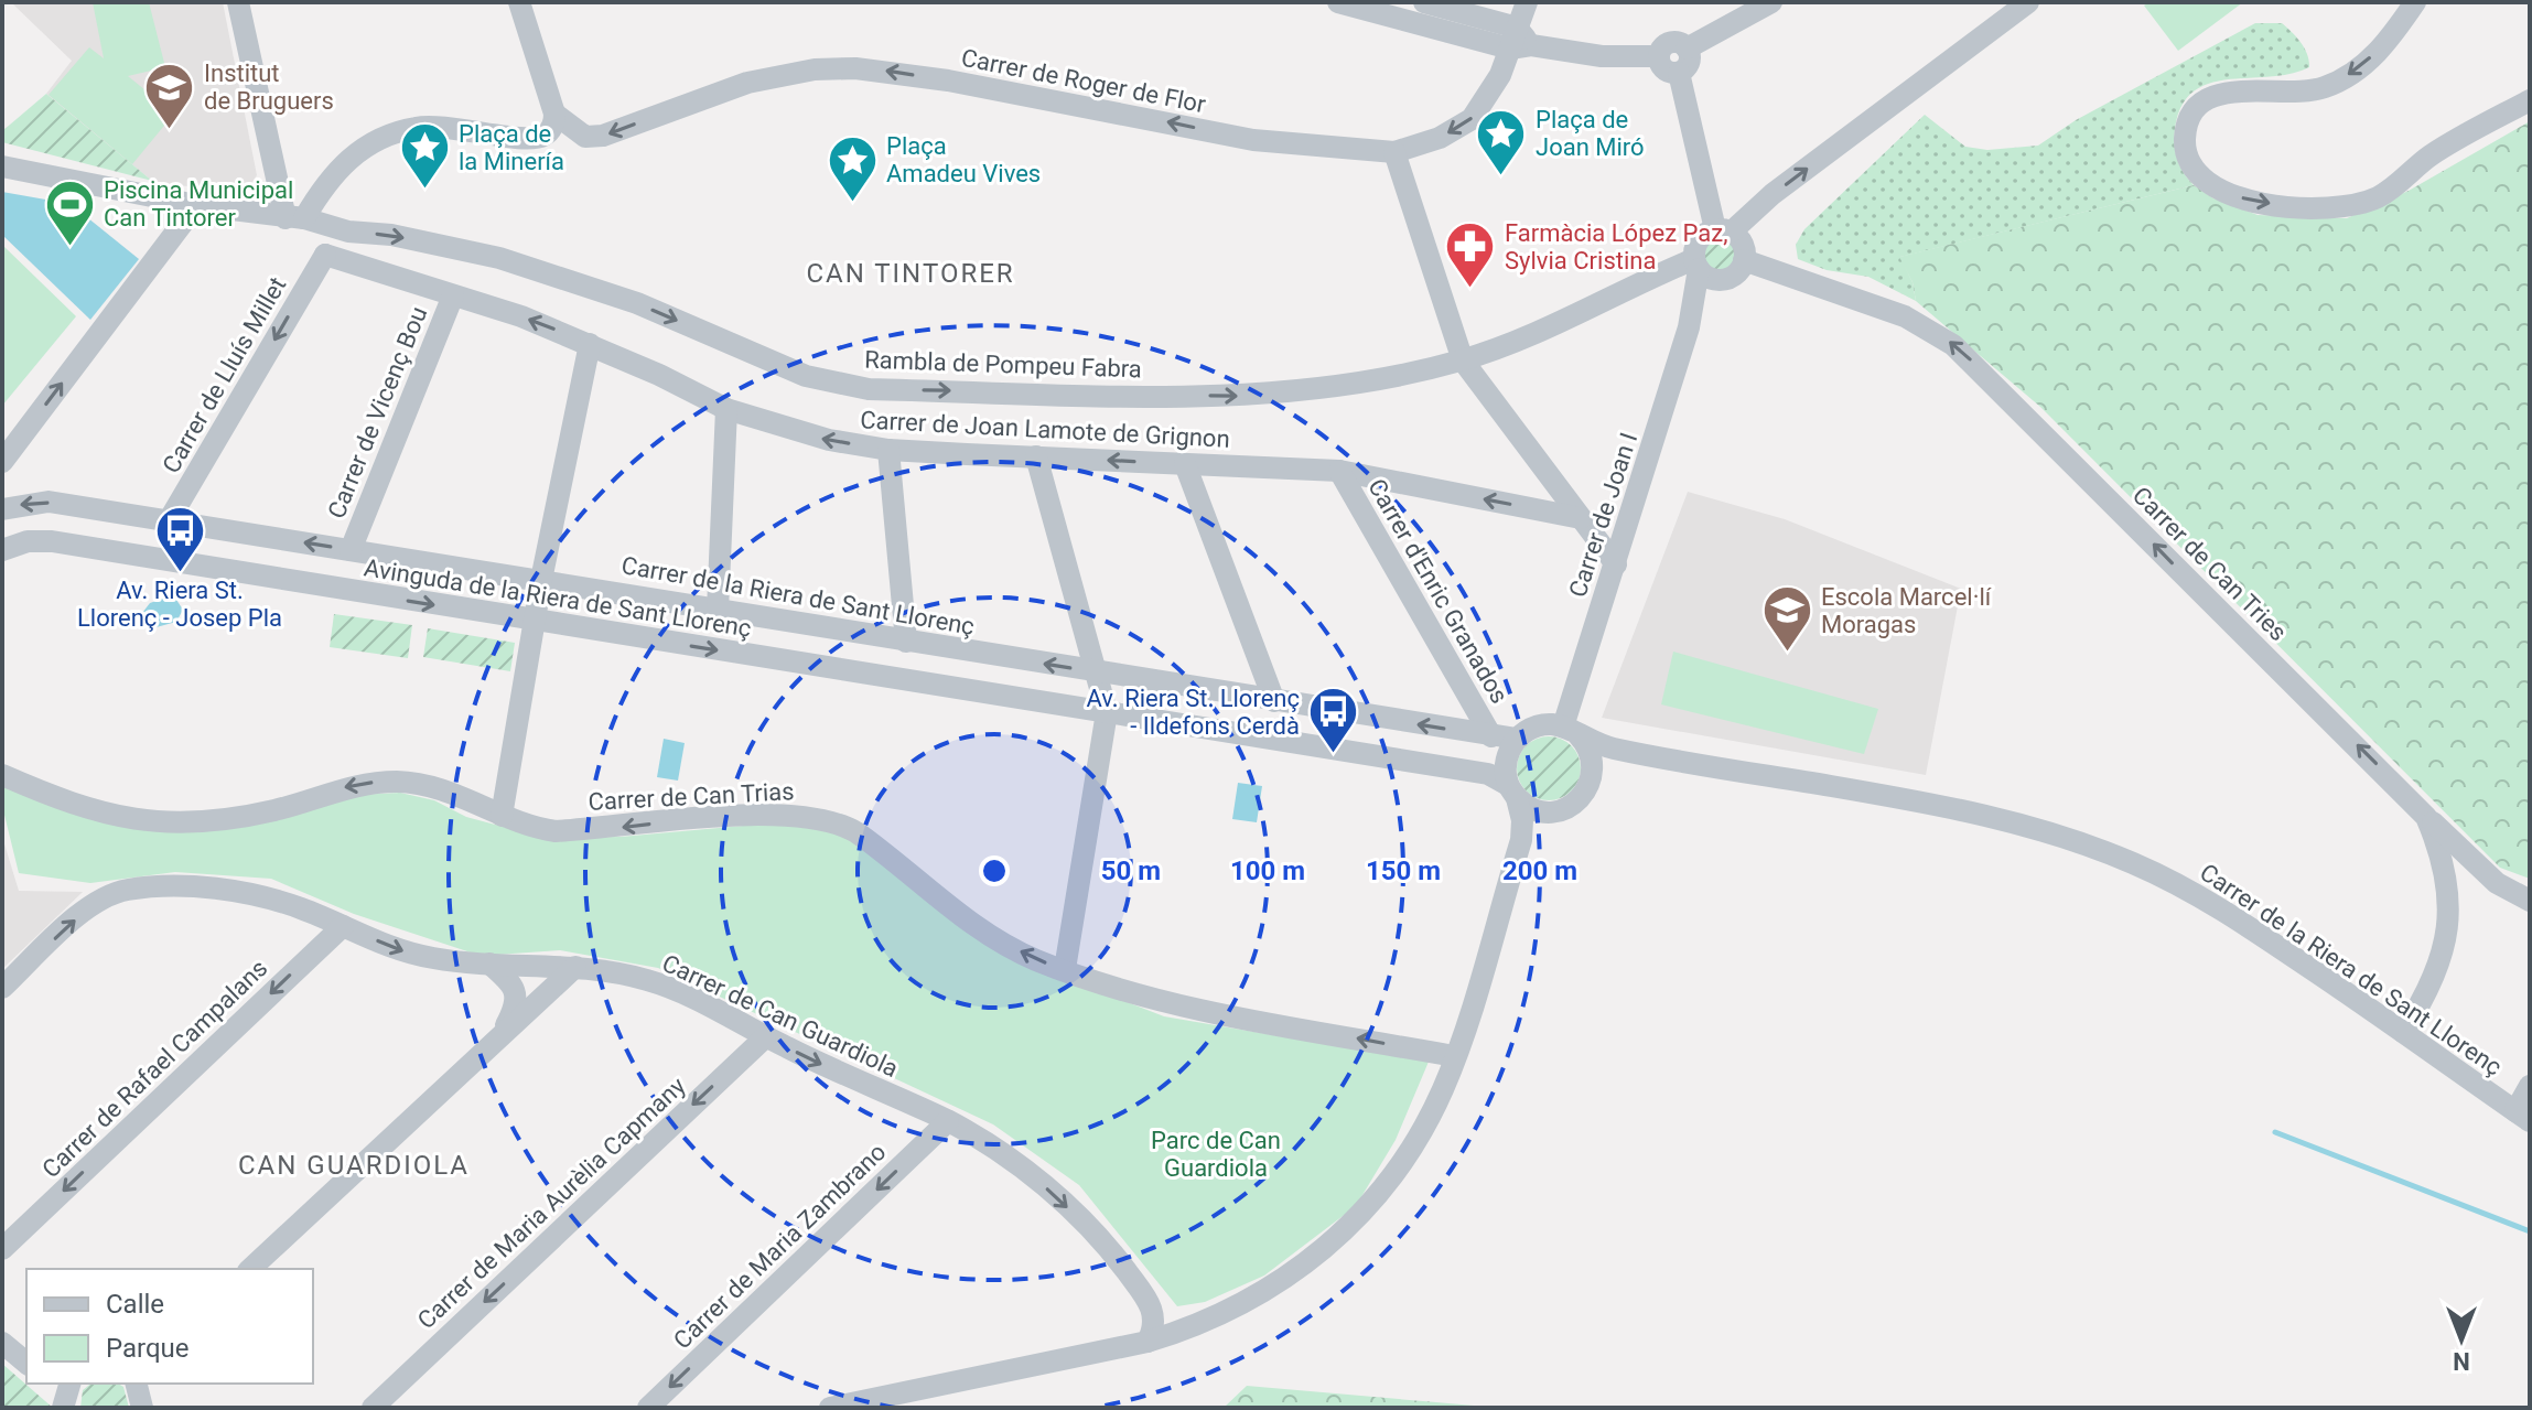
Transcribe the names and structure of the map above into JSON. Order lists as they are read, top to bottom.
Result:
{
  "streets": {
    "street": [
      "Carrer de Roger de Flor",
      "Rambla de Pompeu Fabra",
      "Carrer de Lluís Millet",
      "Carrer de Vicenç Bou",
      "Carrer de Joan Lamote de Grignon",
      "Carrer de Joan I",
      "Carrer de Can Tries",
      "Carrer d'Enric Granados",
      "Carrer de la Riera de Sant Llorenç",
      "Avinguda de la Riera de Sant Llorenç",
      "Carrer de Can Trias",
      "Carrer de Can Guardiola",
      "Carrer de Rafael Campalans",
      "Carrer de Maria Aurèlia Capmany",
      "Carrer de Maria Zambrano"
    ]
  },
  "crossings": [
    ["Rambla de Pompeu Fabra", "Carrer de Joan I"],
    ["Rambla de Pompeu Fabra", "Carrer de Can Tries"],
    ["Carrer de Lluís Millet", "Carrer de Joan Lamote de Grignon"],
    ["Carrer de Lluís Millet", "Carrer de la Riera de Sant Llorenç"],
    ["Carrer de Vicenç Bou", "Carrer de Joan Lamote de Grignon"],
    ["Carrer de Vicenç Bou", "Carrer de la Riera de Sant Llorenç"],
    ["Carrer de Joan Lamote de Grignon", "Carrer d'Enric Granados"],
    ["Carrer de Joan I", "Carrer de Can Tries"],
    ["Carrer de Joan I", "Carrer de la Riera de Sant Llorenç"],
    ["Carrer de Joan I", "Avinguda de la Riera de Sant Llorenç"],
    ["Carrer de Can Tries", "Carrer de la Riera de Sant Llorenç"],
    ["Carrer d'Enric Granados", "Carrer de la Riera de Sant Llorenç"],
    ["Carrer de la Riera de Sant Llorenç", "Avinguda de la Riera de Sant Llorenç"],
    ["Carrer de Can Guardiola", "Carrer de Rafael Campalans"],
    ["Carrer de Can Guardiola", "Carrer de Maria Aurèlia Capmany"],
    ["Carrer de Can Guardiola", "Carrer de Maria Zambrano"]
  ],
  "one_way": [
    "Carrer de Roger de Flor",
    "Rambla de Pompeu Fabra",
    "Carrer de Joan Lamote de Grignon",
    "Carrer de Can Tries",
    "Avinguda de la Riera de Sant Llorenç",
    "Carrer de Can Trias",
    "Carrer de Can Guardiola",
    "Carrer de Maria Zambrano"
  ],
  "districts": ["CAN TINTORER", "CAN GUARDIOLA"],
  "parks": ["Parc de Can Guardiola"],
  "places": {
    "school or university": ["Institut de Bruguers", "Escola Marcel·lí Moragas"],
    "place": ["Plaça de Joan Miró", "Plaça de la Minería", "Plaça Amadeu Vives"],
    "sports": ["Piscina Municipal Can Tintorer"],
    "pharmacy": ["Farmàcia López Paz, Sylvia Cristina"],
    "bus stop": ["Av. Riera St. Llorenç - Josep Pla", "Av. Riera St. Llorenç - Ildefons Cerdà"]
  },
  "legend": ["Calle", "Parque"],
  "north": "bottom",
  "rings": [
    "50 m",
    "100 m",
    "150 m",
    "200 m"
  ]
}
